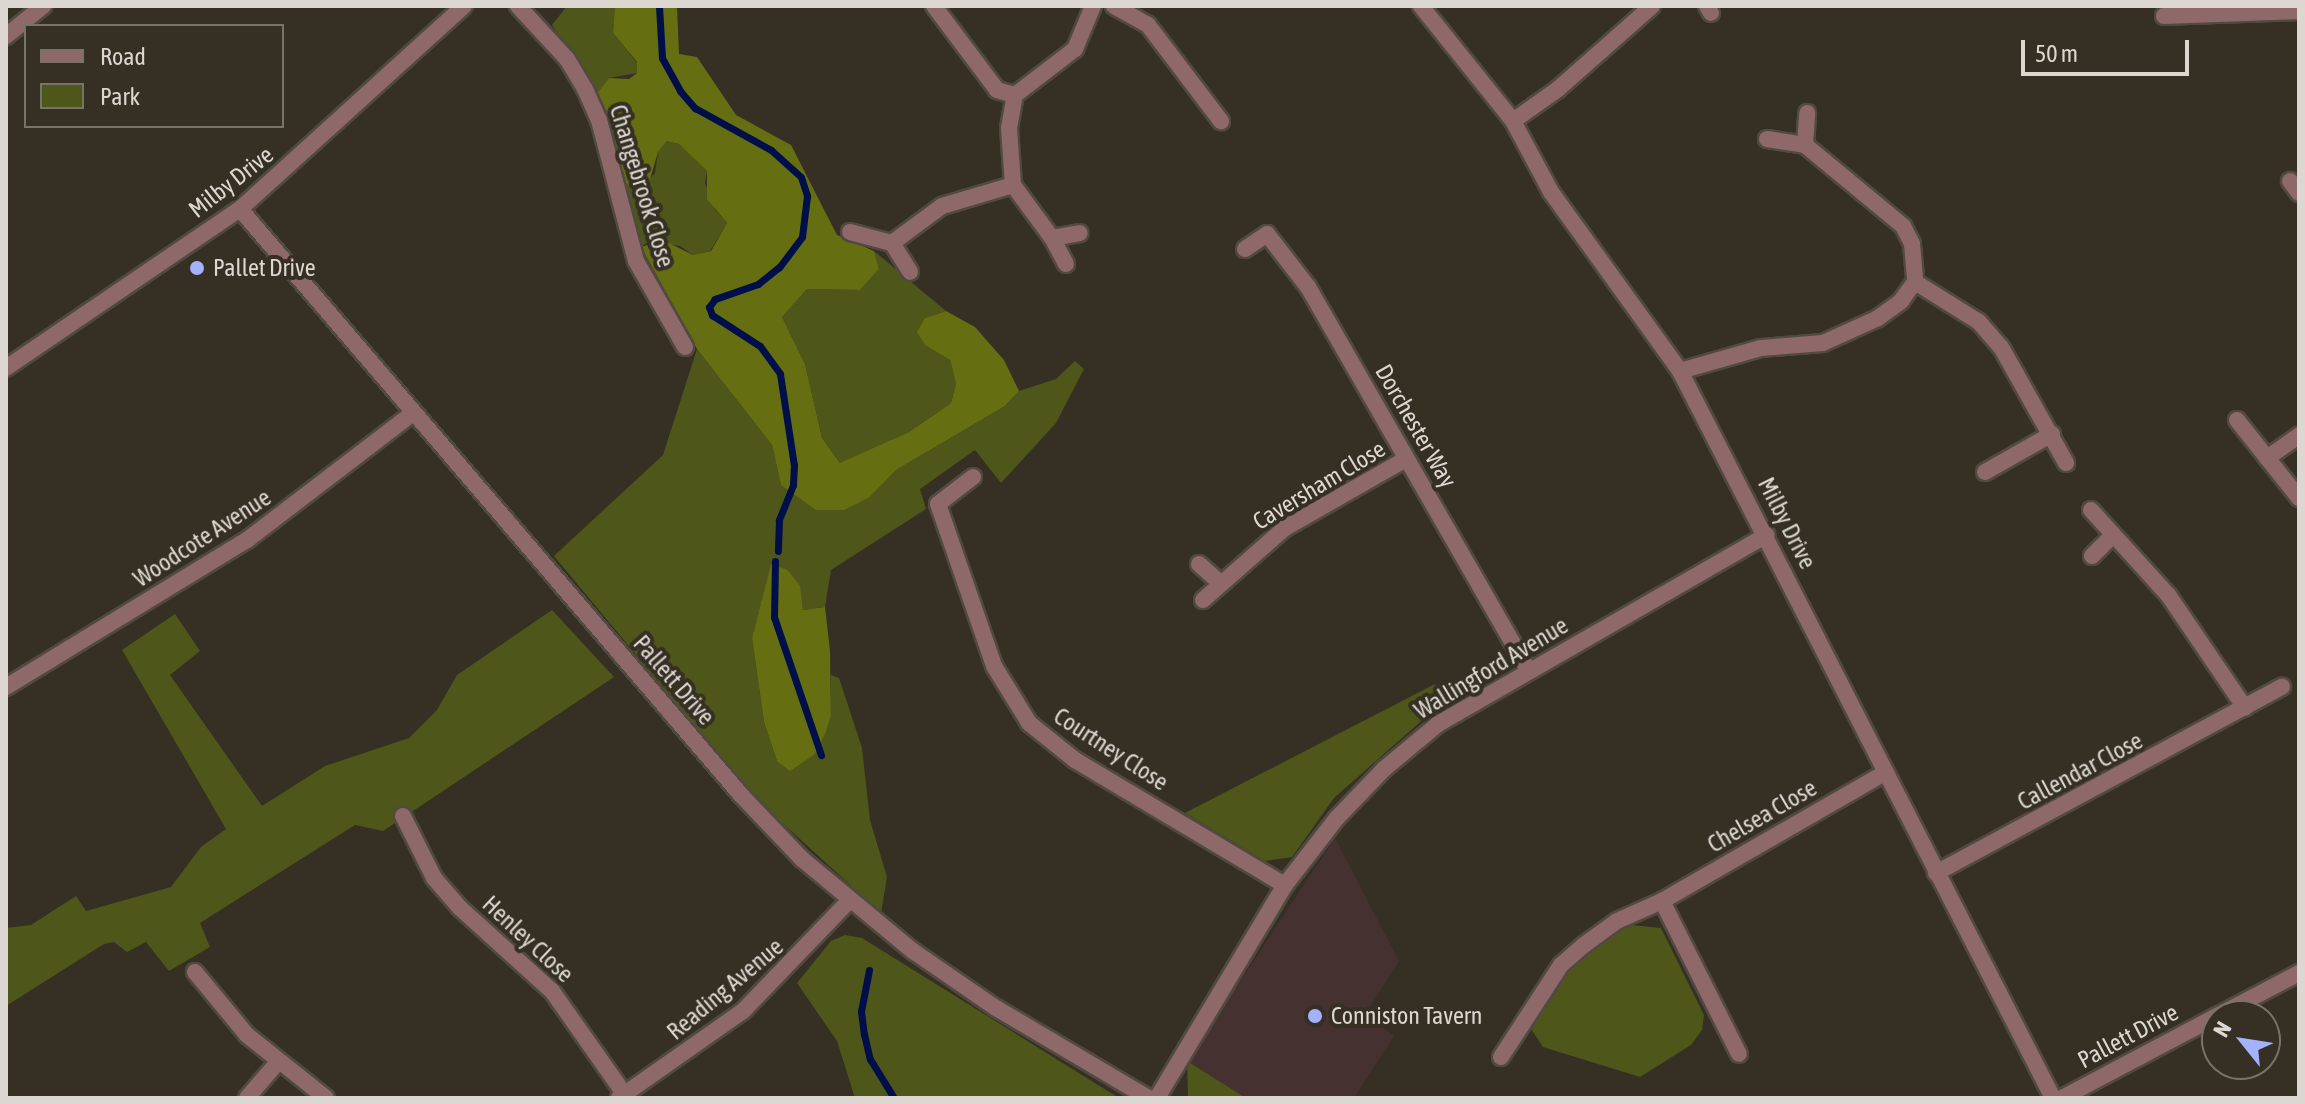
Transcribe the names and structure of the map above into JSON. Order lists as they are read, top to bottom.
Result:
{
  "streets": {
    "street": [
      "Milby Drive",
      "Changebrook Close",
      "Dorchester Way",
      "Caversham Close",
      "Woodcote Avenue",
      "Wallingford Avenue",
      "Pallett Drive",
      "Courtney Close",
      "Callendar Close",
      "Chelsea Close",
      "Henley Close",
      "Reading Avenue"
    ]
  },
  "crossings": [
    ["Milby Drive", "Wallingford Avenue"],
    ["Milby Drive", "Pallett Drive"],
    ["Milby Drive", "Callendar Close"],
    ["Milby Drive", "Chelsea Close"],
    ["Dorchester Way", "Caversham Close"],
    ["Dorchester Way", "Wallingford Avenue"],
    ["Woodcote Avenue", "Pallett Drive"],
    ["Wallingford Avenue", "Courtney Close"],
    ["Pallett Drive", "Reading Avenue"],
    ["Henley Close", "Reading Avenue"]
  ],
  "places": ["Pallet Drive", "Conniston Tavern"],
  "legend": ["Road", "Park"],
  "scale_bar": "50 m",
  "north": "top left"
}
